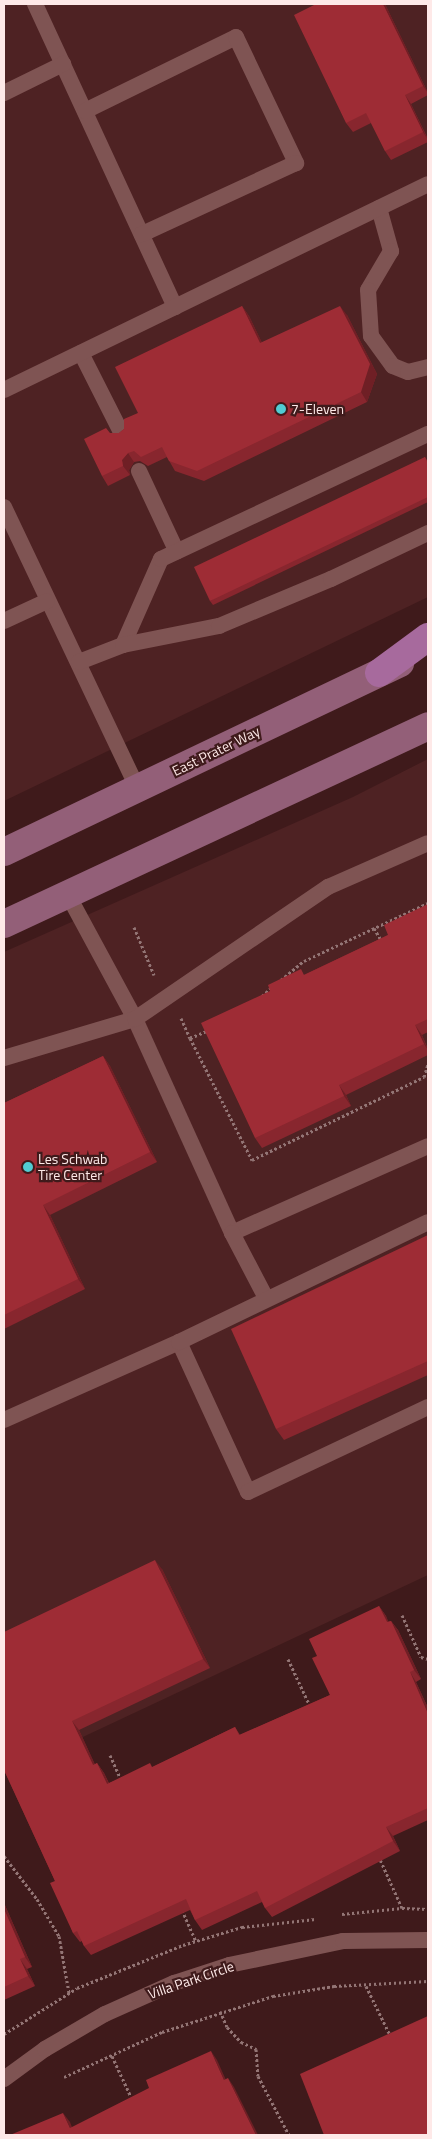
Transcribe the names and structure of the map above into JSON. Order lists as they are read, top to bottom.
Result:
{
  "streets": {
    "main road": ["East Prater Way"],
    "lane": ["Villa Park Circle"]
  },
  "places": ["7-Eleven", "Les Schwab Tire Center"]
}
